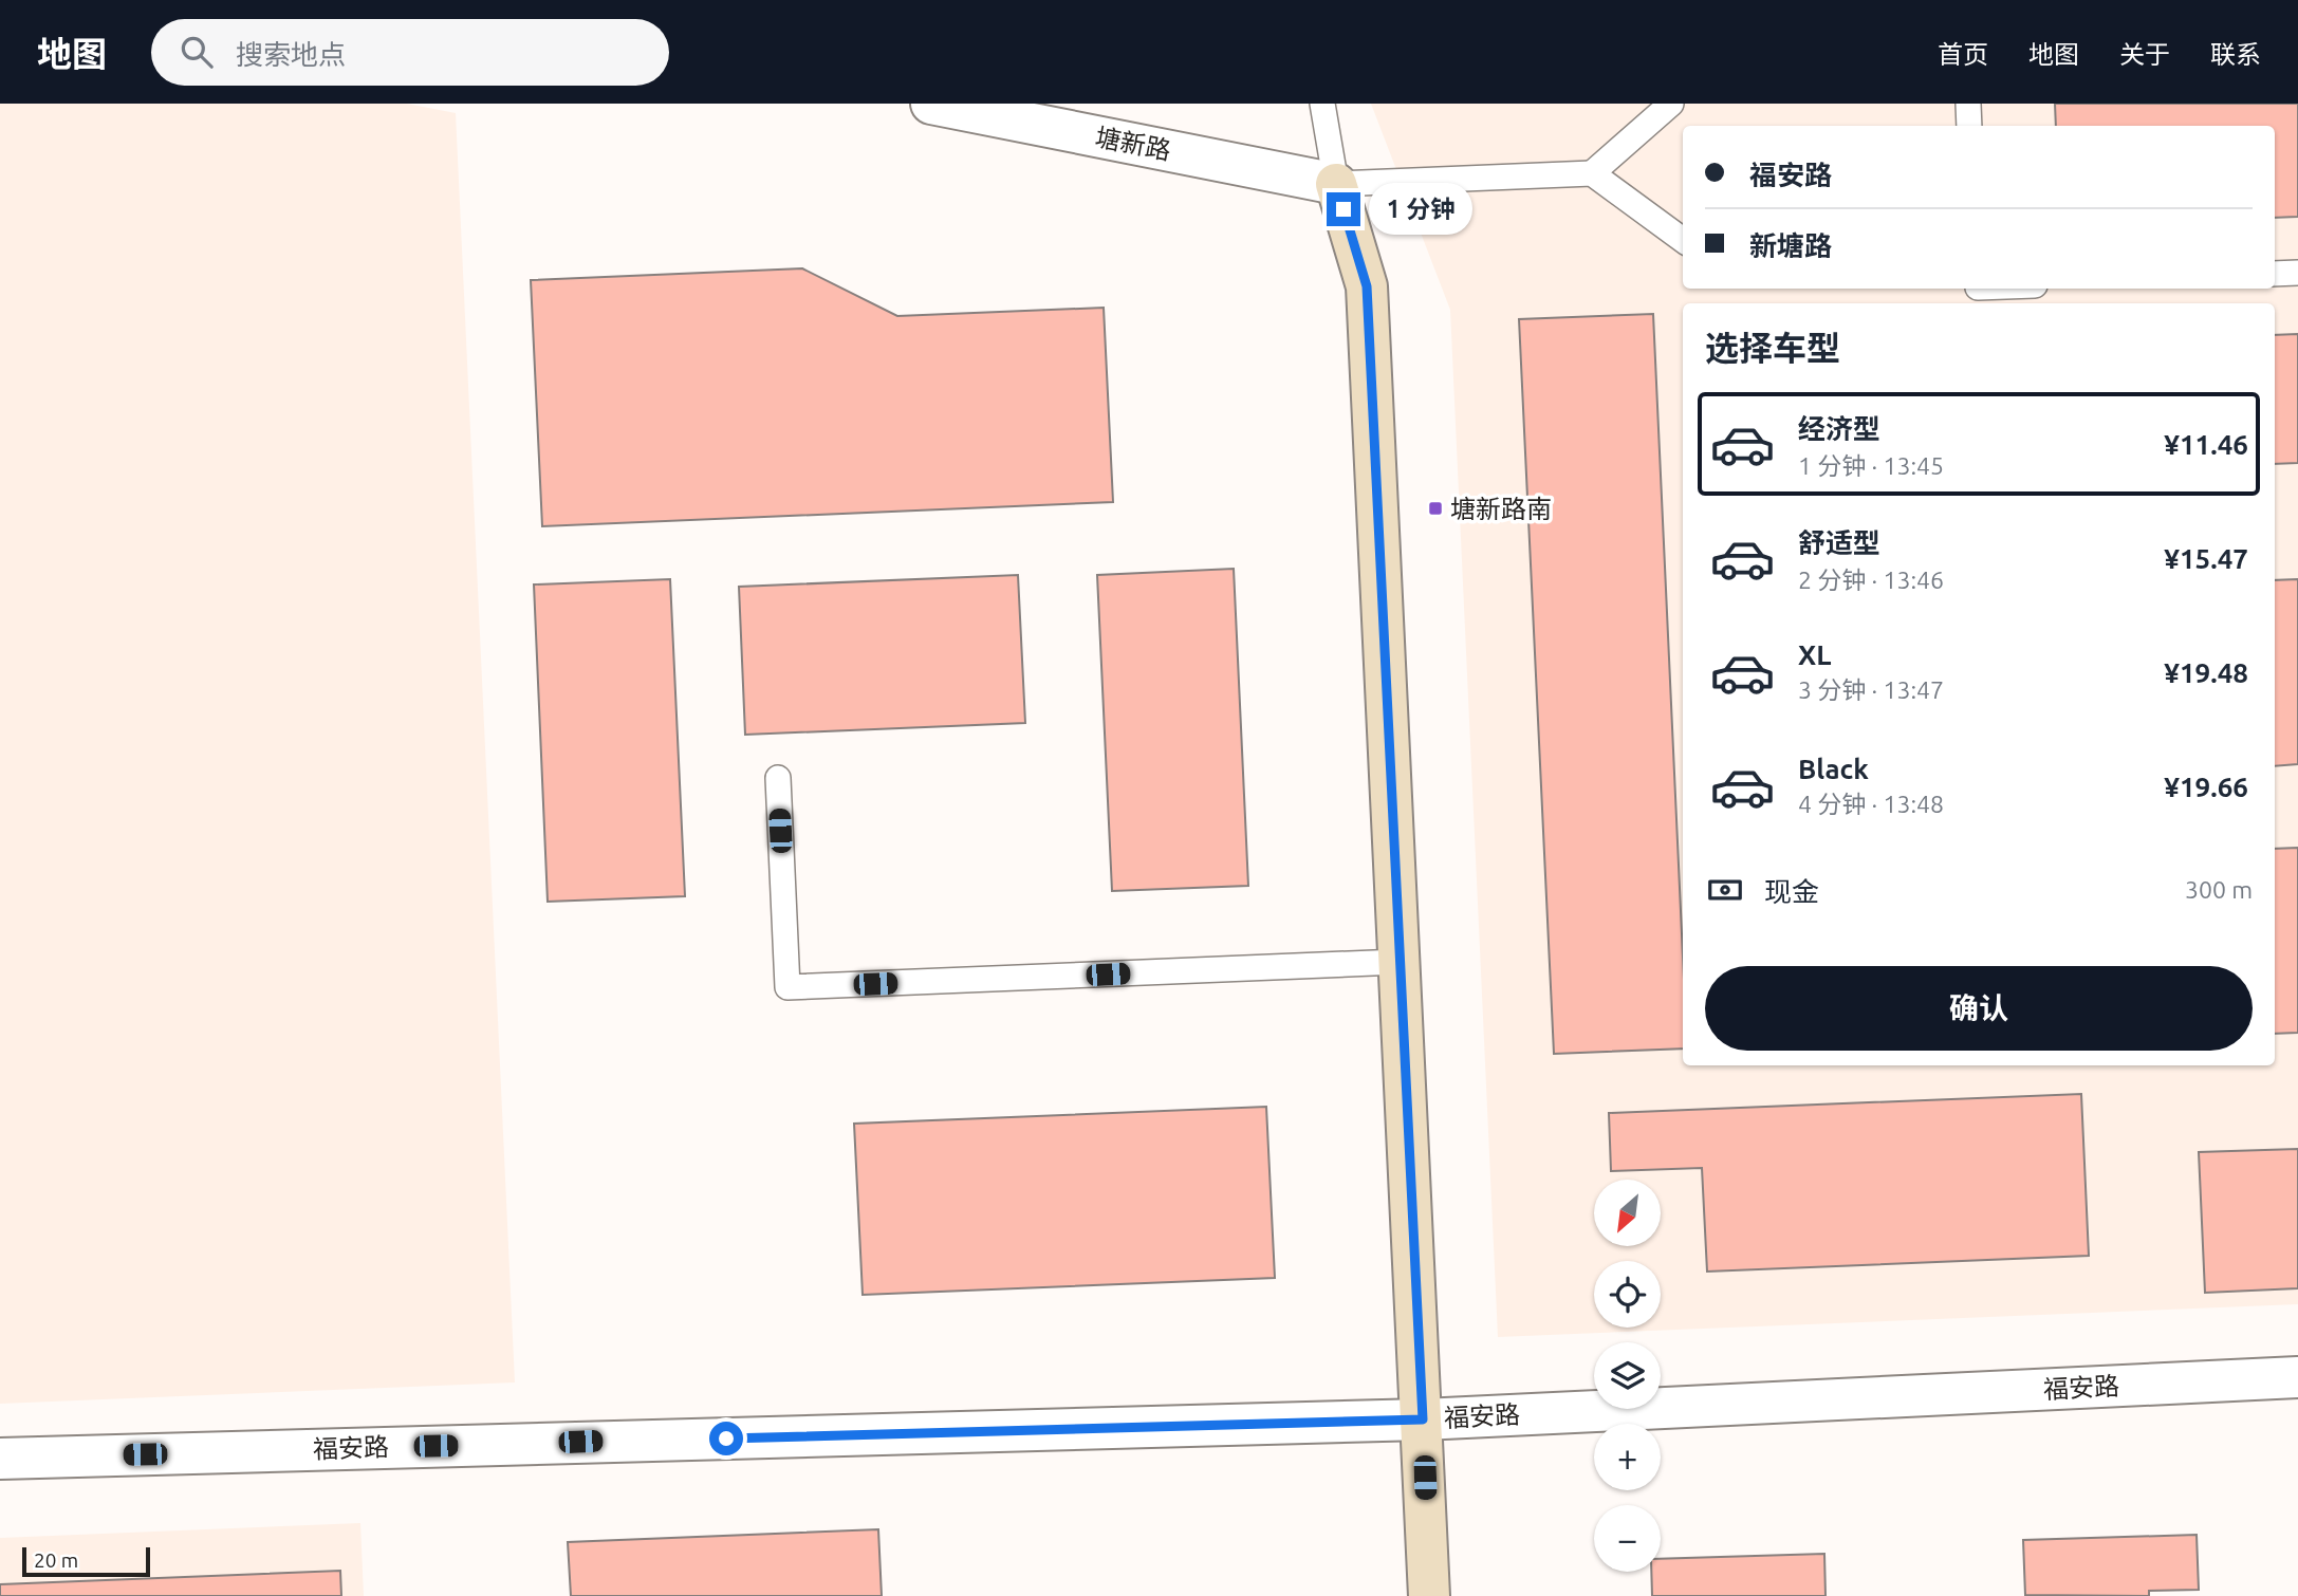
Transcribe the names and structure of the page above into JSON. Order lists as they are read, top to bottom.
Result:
{
  "streets": {
    "street": ["塘新路", "福安路"]
  },
  "places": {
    "transit": ["塘新路南"]
  },
  "scale_bar": "20 m",
  "north": "bottom left",
  "page": {
    "header": "地图",
    "search": "搜索地点",
    "nav": [
      "首页",
      "地图",
      "关于",
      "联系"
    ],
    "banner": ["福安路", "新塘路"],
    "bubble": "1 分钟",
    "heading": "选择车型",
    "list": [
      {
        "name": "经济型",
        "note": "1 分钟 · 13:45",
        "value": "¥11.46"
      },
      {
        "name": "舒适型",
        "note": "2 分钟 · 13:46",
        "value": "¥15.47"
      },
      {
        "name": "XL",
        "note": "3 分钟 · 13:47",
        "value": "¥19.48"
      },
      {
        "name": "Black",
        "note": "4 分钟 · 13:48",
        "value": "¥19.66"
      }
    ],
    "pay": ["现金", "300 m"],
    "buttons": "确认",
    "map_buttons": ["+", "−"],
    "scale": "20 m"
  }
}
